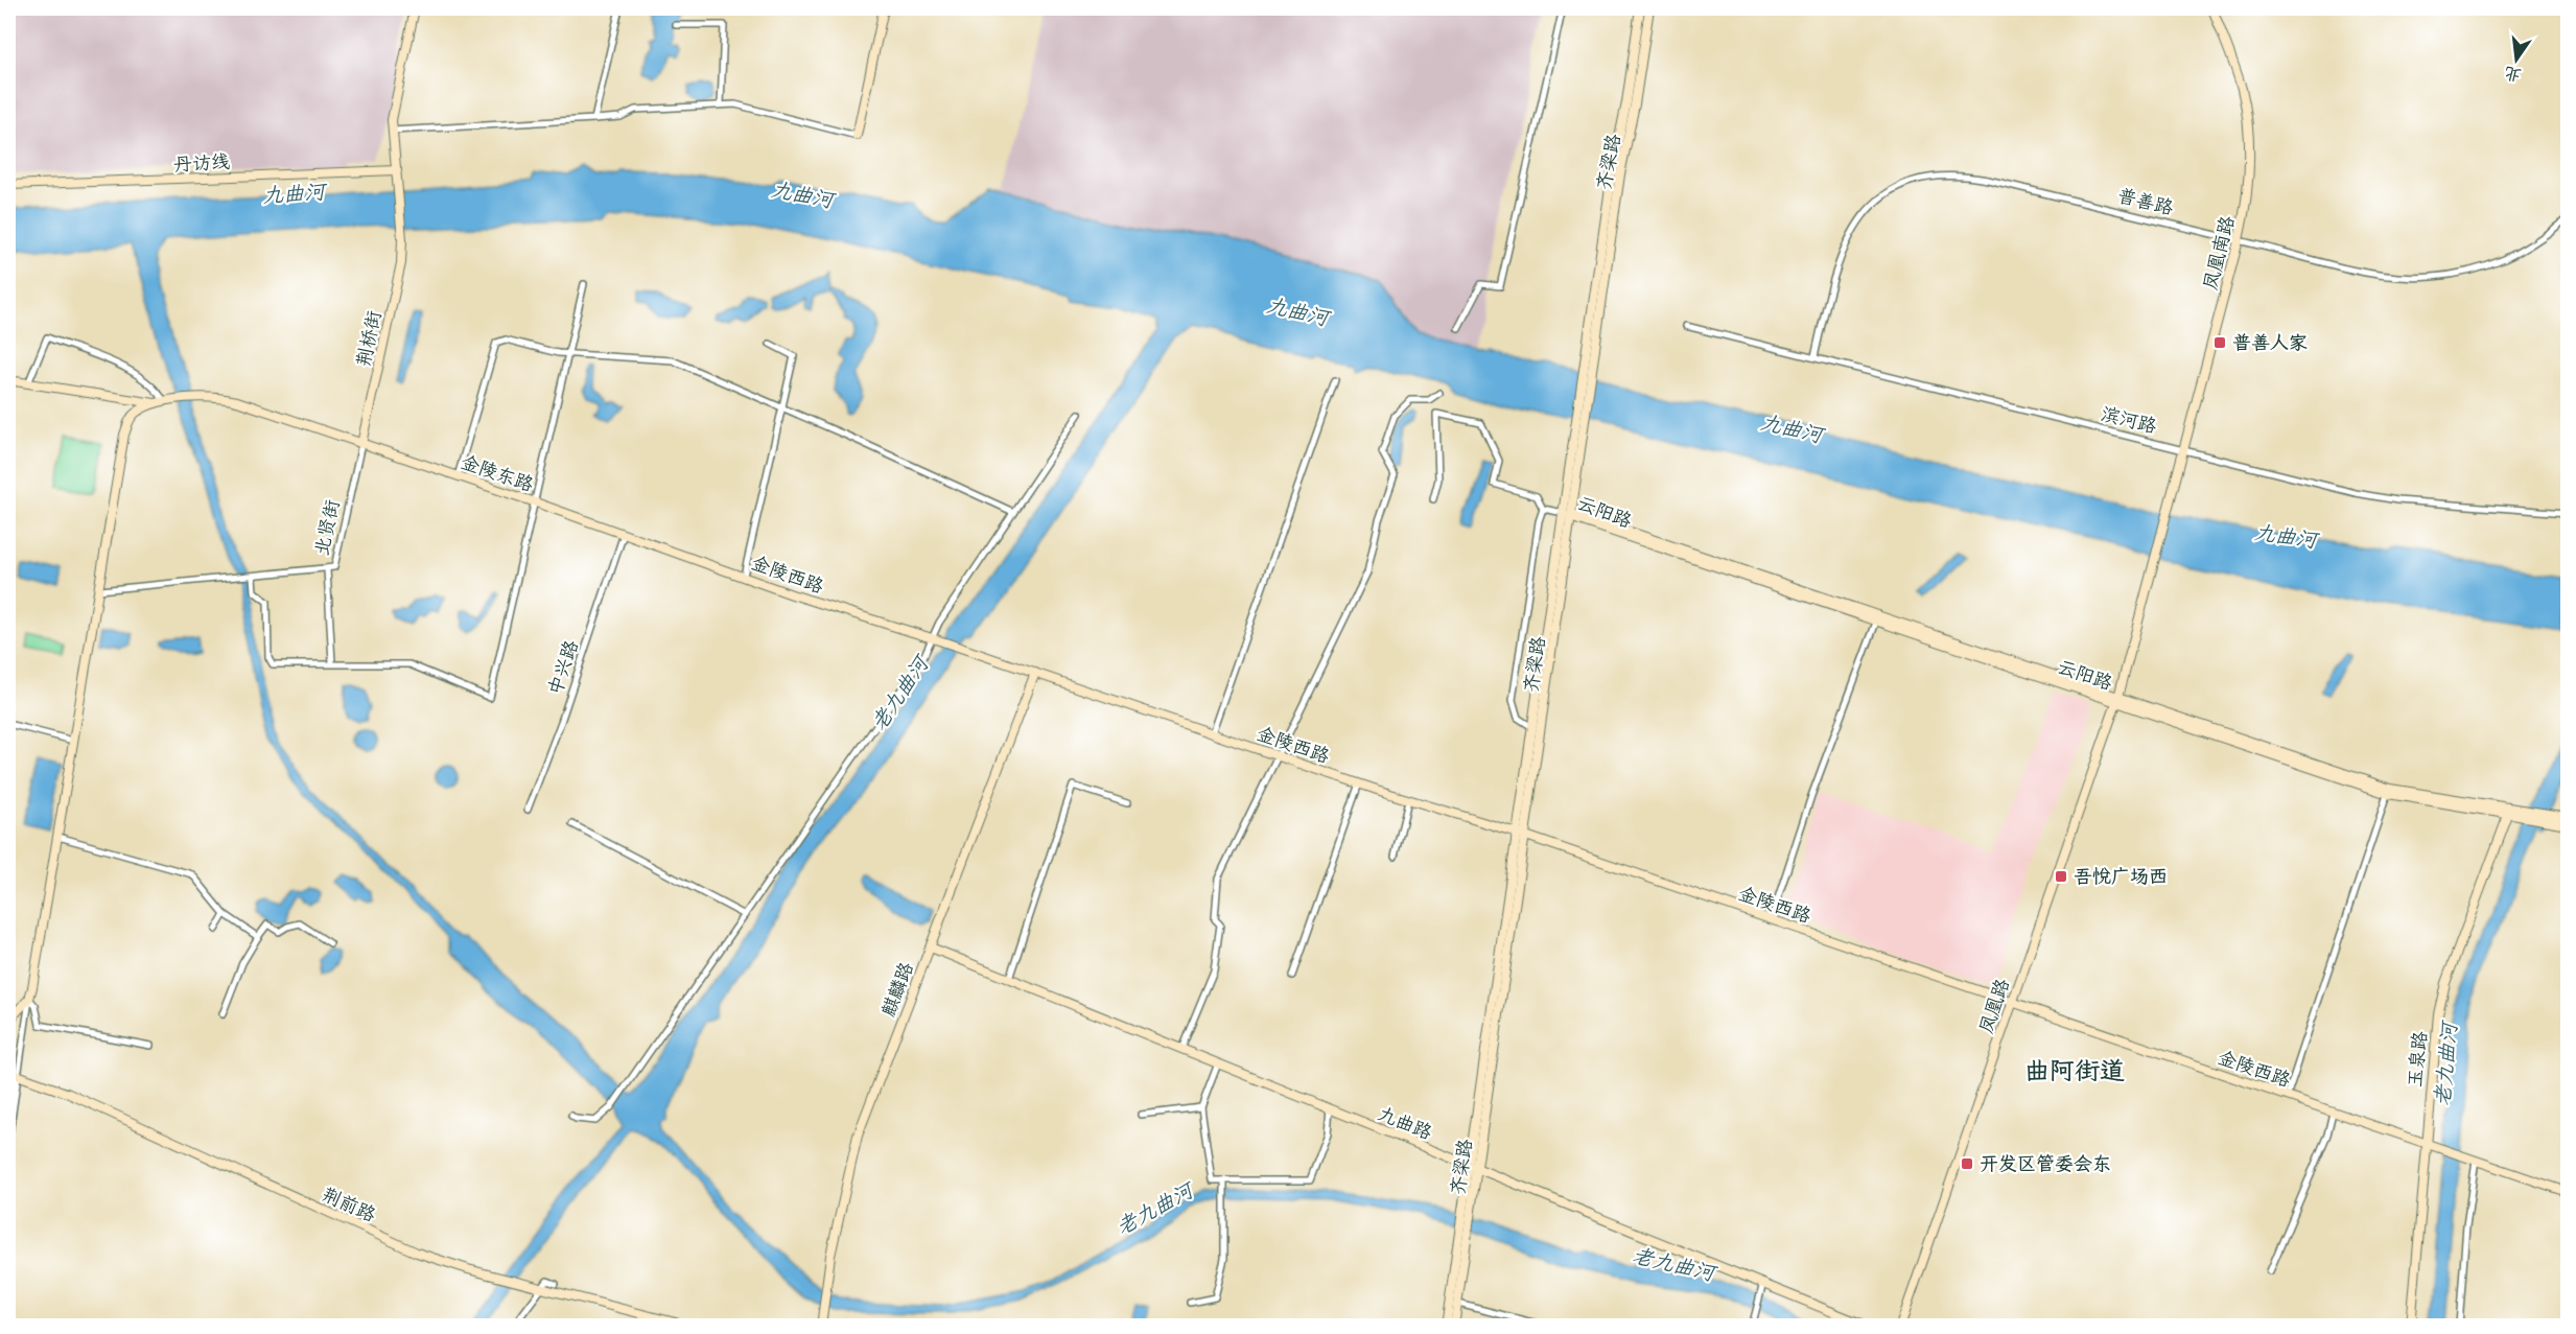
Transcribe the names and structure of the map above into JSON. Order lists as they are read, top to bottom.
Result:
{
  "streets": {
    "main road": [
      "齐梁路",
      "丹访线",
      "凤凰南路",
      "荆桥街",
      "金陵东路",
      "云阳路",
      "金陵西路",
      "麒麟路",
      "凤凰路",
      "玉泉路",
      "九曲路",
      "荆前路"
    ],
    "street": [
      "普善路",
      "滨河路",
      "北贤街",
      "中兴路"
    ]
  },
  "crossings": [
    ["齐梁路", "云阳路"],
    ["齐梁路", "金陵西路"],
    ["齐梁路", "九曲路"],
    ["丹访线", "荆桥街"],
    ["普善路", "凤凰南路"],
    ["普善路", "滨河路"],
    ["凤凰南路", "滨河路"],
    ["凤凰南路", "云阳路"],
    ["凤凰南路", "凤凰路"],
    ["荆桥街", "金陵东路"],
    ["荆桥街", "北贤街"],
    ["金陵东路", "北贤街"],
    ["金陵东路", "金陵西路"],
    ["金陵东路", "中兴路"],
    ["云阳路", "凤凰路"],
    ["云阳路", "玉泉路"],
    ["金陵西路", "中兴路"],
    ["金陵西路", "麒麟路"],
    ["金陵西路", "凤凰路"],
    ["金陵西路", "玉泉路"],
    ["麒麟路", "九曲路"]
  ],
  "districts": ["曲阿街道"],
  "water": ["九曲河", "老九曲河"],
  "places": {
    "transit": ["普善人家", "吾悦广场西", "开发区管委会东"]
  },
  "north": "bottom"
}
